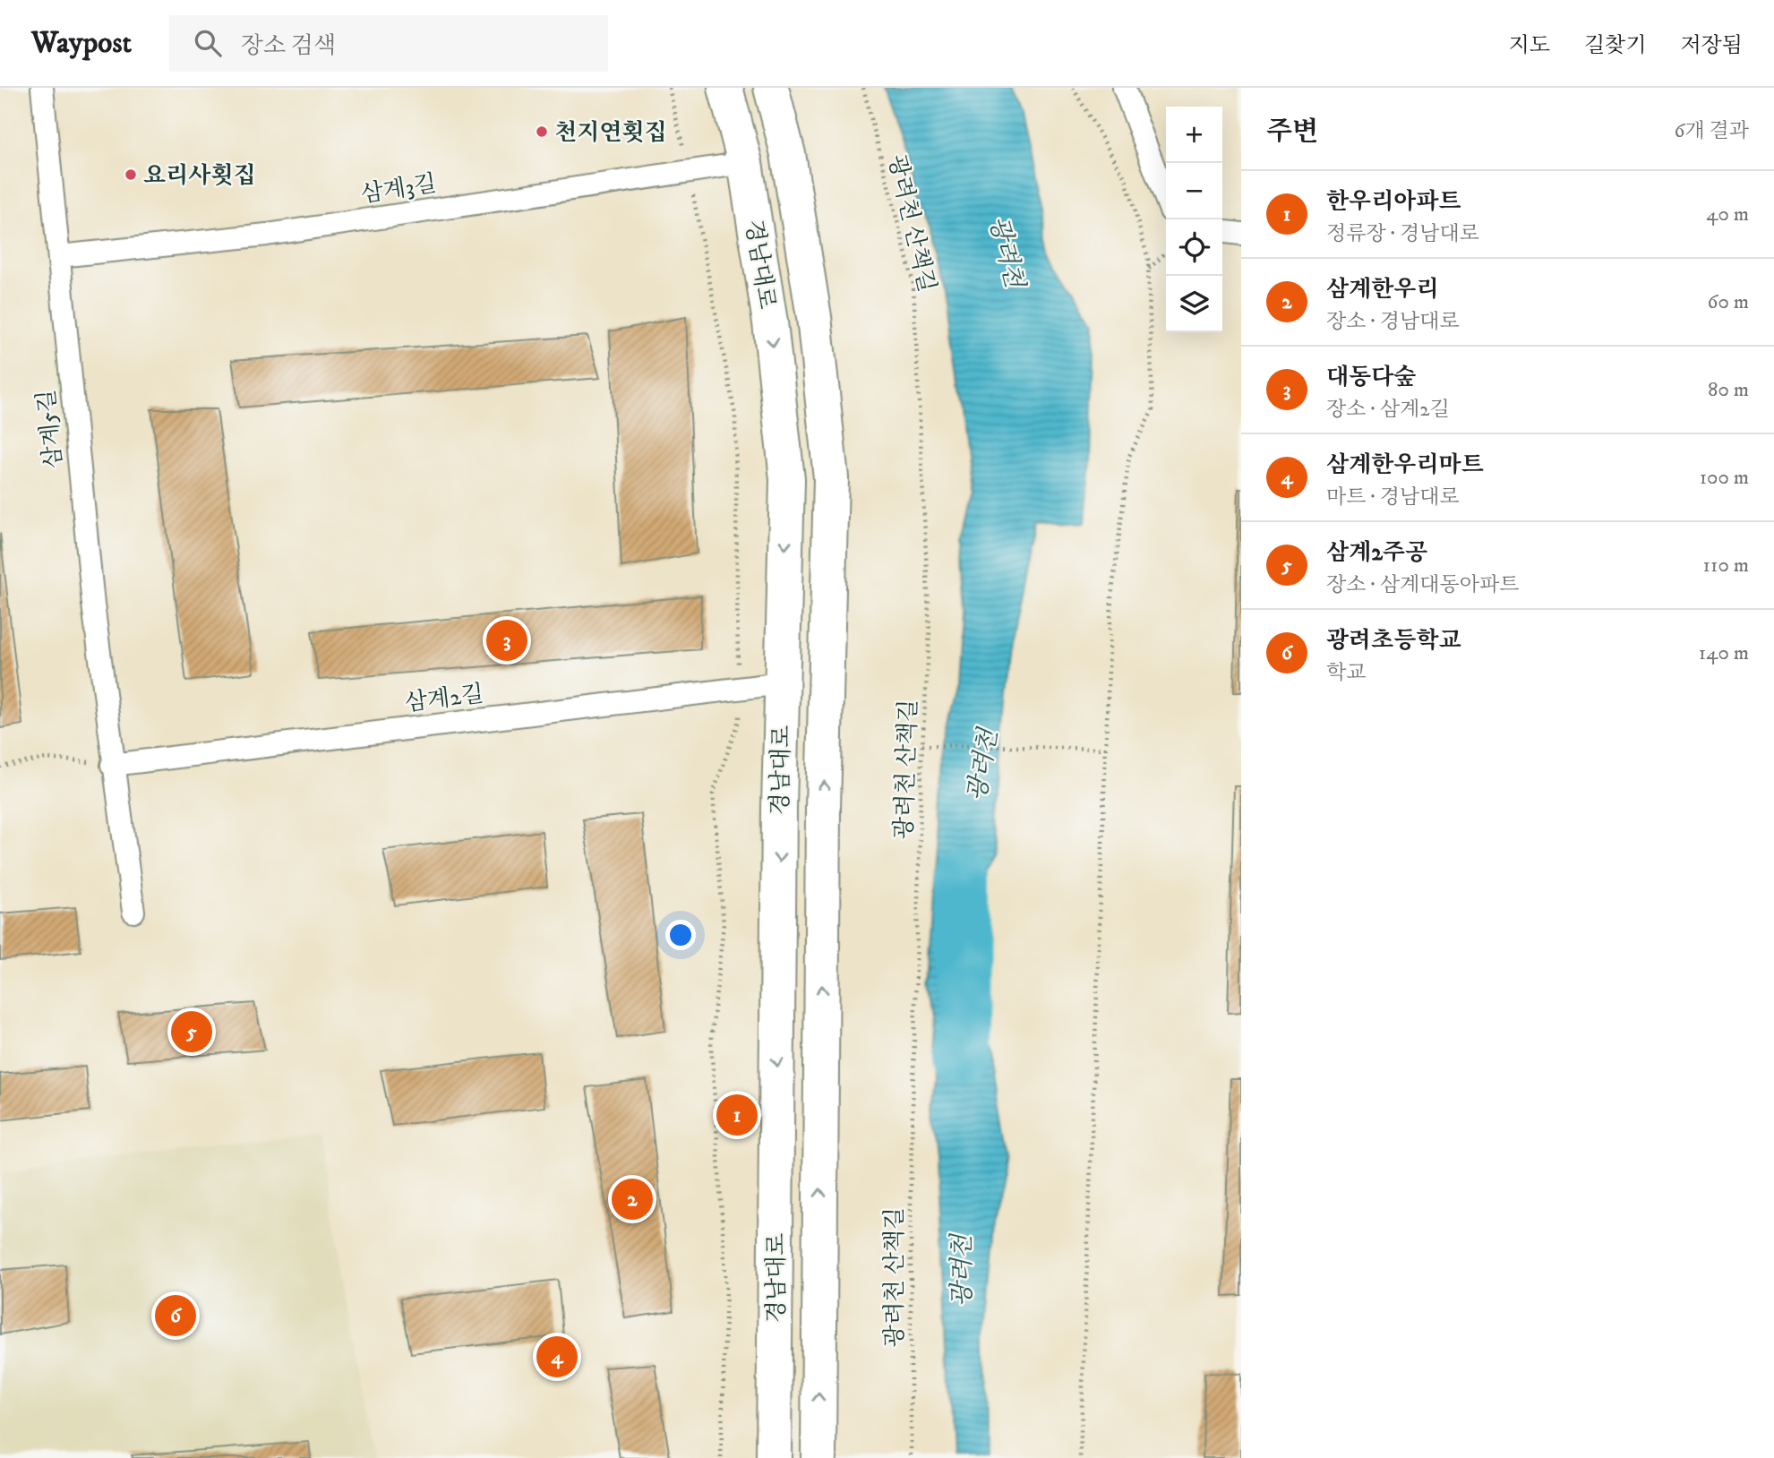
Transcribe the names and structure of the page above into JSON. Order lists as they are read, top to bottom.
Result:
{
  "streets": {
    "highway": ["경남대로"],
    "street": ["삼계3길", "삼계5길", "삼계2길"],
    "path": ["광려천 산책길"]
  },
  "crossings": [
    ["삼계3길", "경남대로"],
    ["삼계3길", "삼계5길"],
    ["경남대로", "삼계2길"],
    ["삼계5길", "삼계2길"]
  ],
  "water": ["광려천"],
  "places": ["천지연횟집", "요리사횟집"],
  "page": {
    "header": "Waypost",
    "search": "장소 검색",
    "nav": ["지도", "길찾기", "저장됨"],
    "heading": ["주변", "6개 결과"],
    "map_buttons": ["+", "−"],
    "list": [
      {
        "mark": "1",
        "name": "한우리아파트",
        "note": "정류장 · 경남대로",
        "value": "40 m"
      },
      {
        "mark": "2",
        "name": "삼계한우리",
        "note": "장소 · 경남대로",
        "value": "60 m"
      },
      {
        "mark": "3",
        "name": "대동다숲",
        "note": "장소 · 삼계2길",
        "value": "80 m"
      },
      {
        "mark": "4",
        "name": "삼계한우리마트",
        "note": "마트 · 경남대로",
        "value": "100 m"
      },
      {
        "mark": "5",
        "name": "삼계2주공",
        "note": "장소 · 삼계대동아파트",
        "value": "110 m"
      },
      {
        "mark": "6",
        "name": "광려초등학교",
        "note": "학교",
        "value": "140 m"
      }
    ],
    "pins": [
      "3",
      "5",
      "1",
      "2",
      "6",
      "4"
    ]
  }
}
